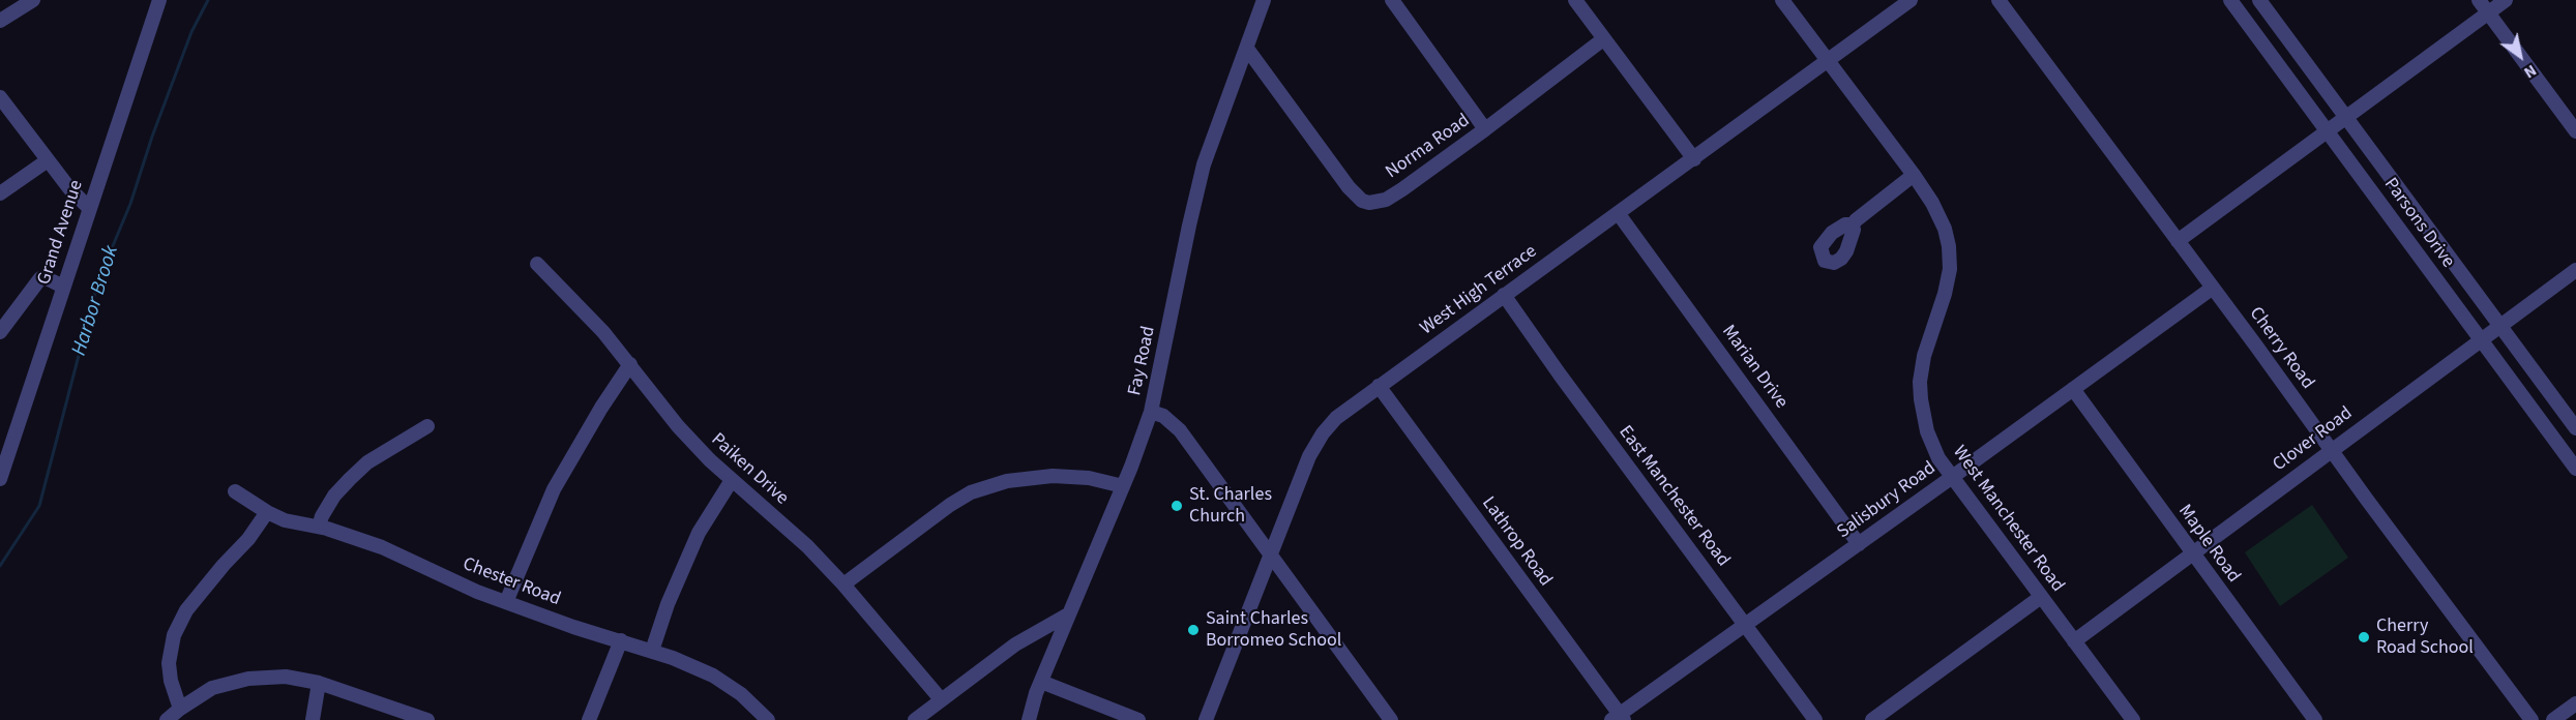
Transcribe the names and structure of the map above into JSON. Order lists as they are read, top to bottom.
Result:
{
  "streets": {
    "street": [
      "Norma Road",
      "Parsons Drive",
      "Grand Avenue",
      "West High Terrace",
      "Cherry Road",
      "Fay Road",
      "Marian Drive",
      "Clover Road",
      "Paiken Drive",
      "East Manchester Road",
      "Salisbury Road",
      "West Manchester Road",
      "Lathrop Road",
      "Maple Road",
      "Chester Road"
    ]
  },
  "crossings": [
    ["Norma Road", "Fay Road"],
    ["Parsons Drive", "Clover Road"],
    ["West High Terrace", "Marian Drive"],
    ["West High Terrace", "East Manchester Road"],
    ["West High Terrace", "West Manchester Road"],
    ["West High Terrace", "Lathrop Road"],
    ["Cherry Road", "Clover Road"],
    ["Cherry Road", "Salisbury Road"],
    ["Marian Drive", "Salisbury Road"],
    ["Clover Road", "West Manchester Road"],
    ["Clover Road", "Maple Road"],
    ["East Manchester Road", "Salisbury Road"],
    ["Salisbury Road", "West Manchester Road"],
    ["Salisbury Road", "Lathrop Road"],
    ["Salisbury Road", "Maple Road"]
  ],
  "water": ["Harbor Brook"],
  "places": ["St. Charles Church", "Saint Charles Borromeo School", "Cherry Road School"],
  "north": "bottom right"
}
